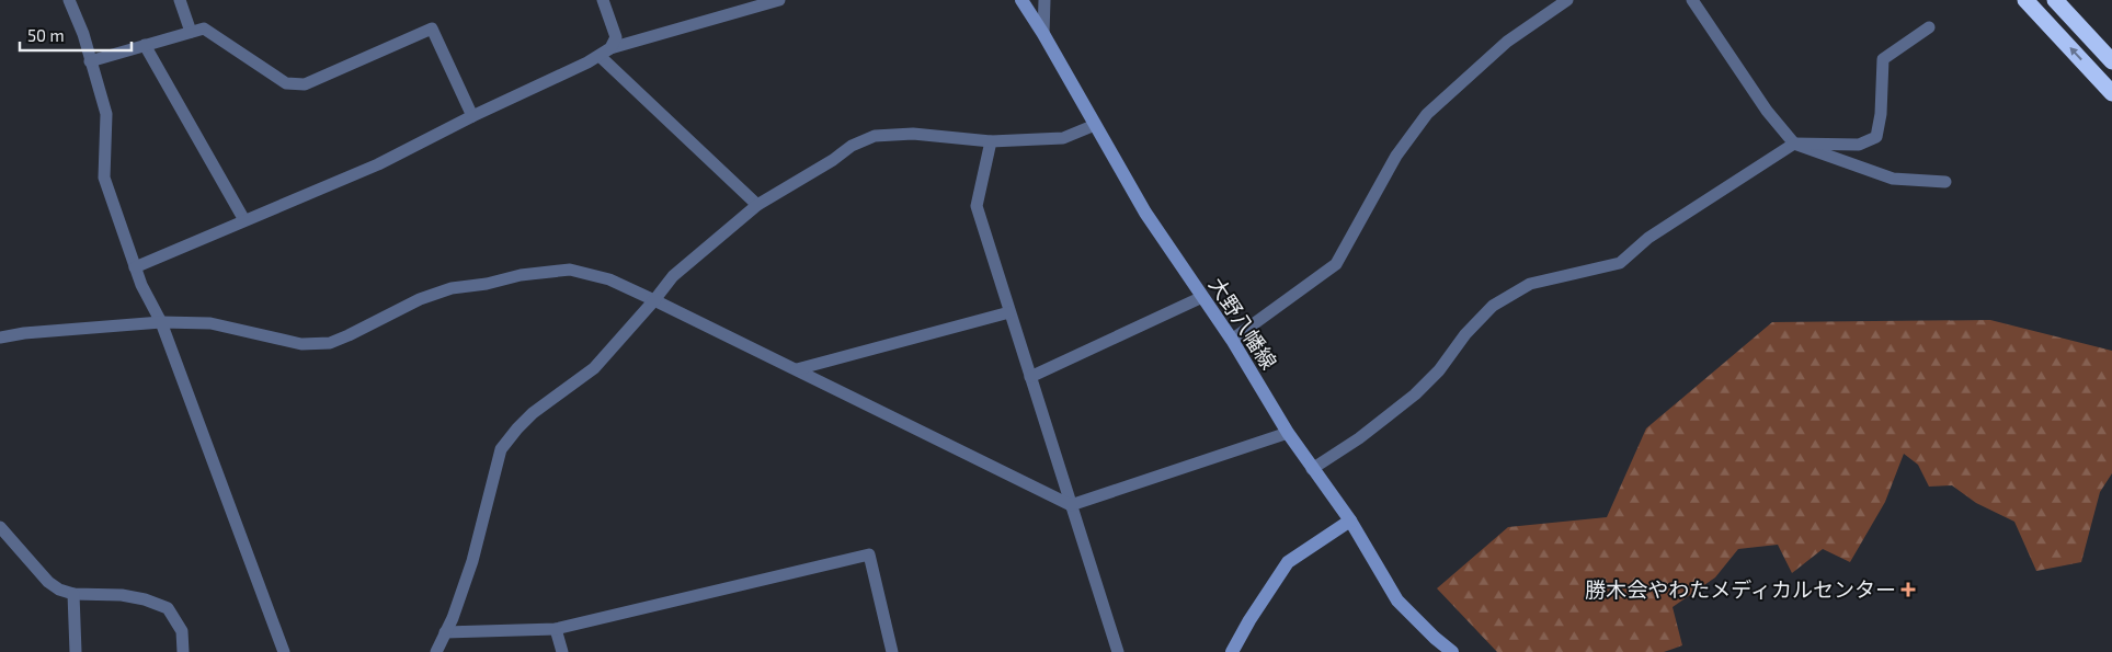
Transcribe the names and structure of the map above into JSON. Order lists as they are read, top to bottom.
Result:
{
  "streets": {
    "main road": ["大野八幡線"]
  },
  "places": {
    "health": ["勝木会やわたメディカルセンター"]
  },
  "scale_bar": "50 m"
}
